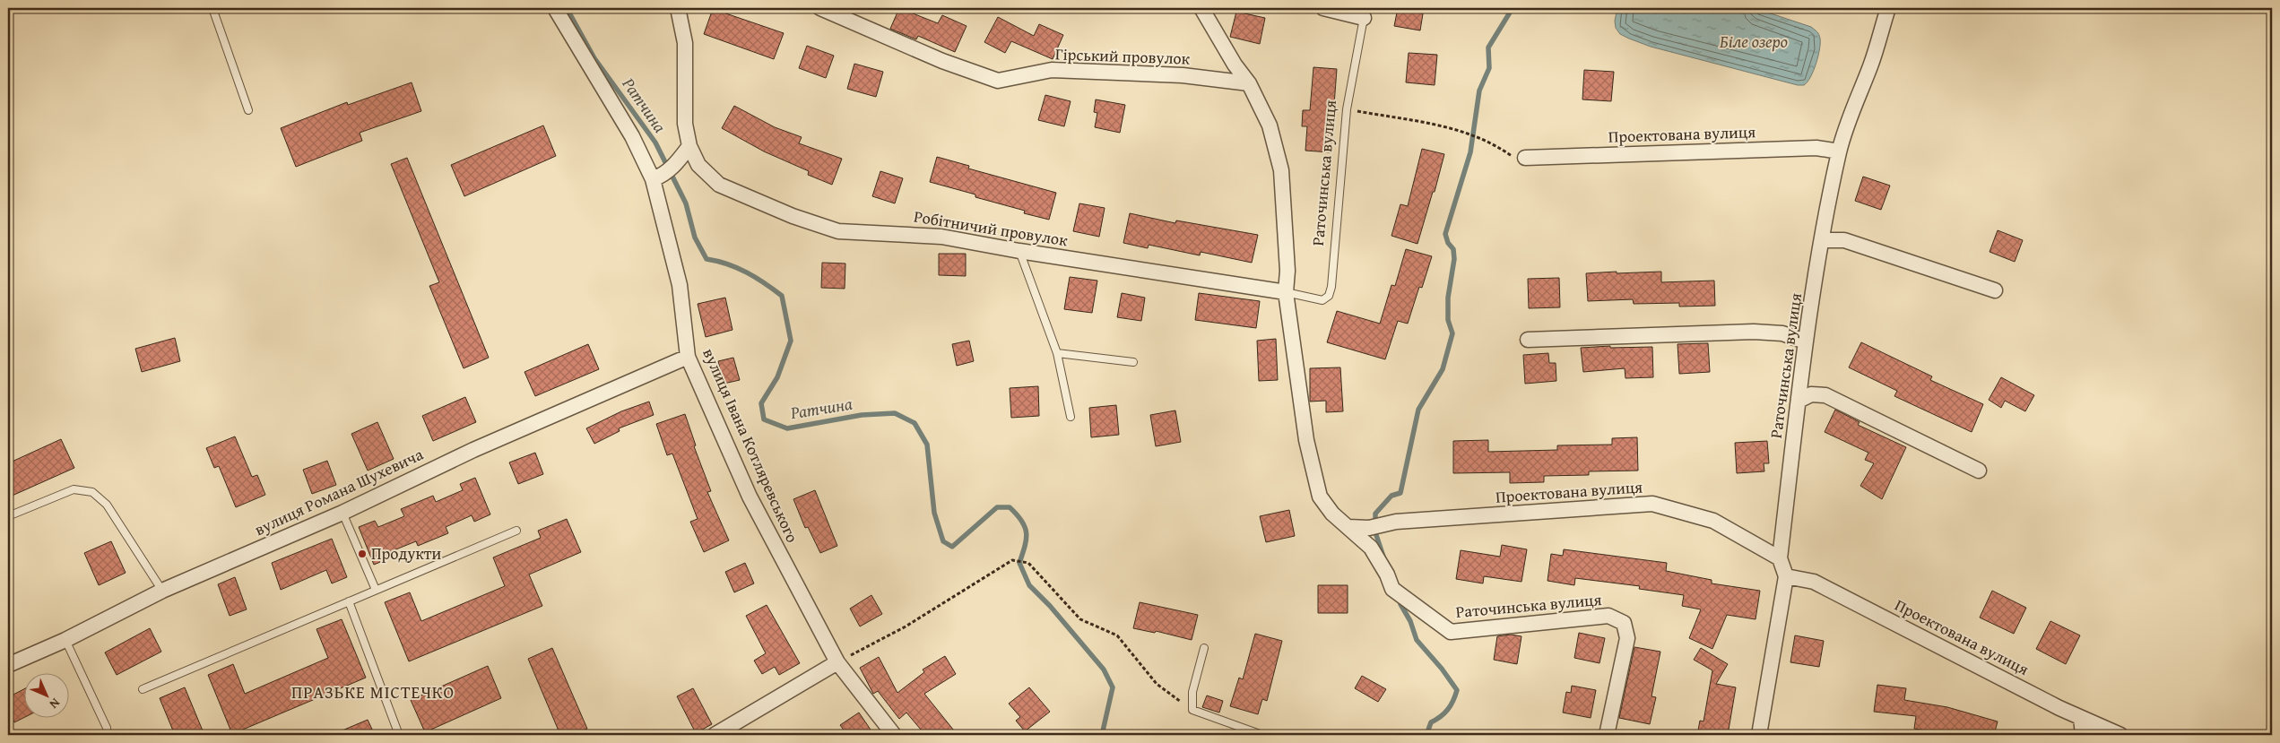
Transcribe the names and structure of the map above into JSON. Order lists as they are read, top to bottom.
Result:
{
  "streets": {
    "street": [
      "Гірський провулок",
      "Проектована вулиця",
      "Раточинська вулиця",
      "Робітничий провулок",
      "вулиця Івана Котляревського",
      "вулиця Романа Шухевича"
    ]
  },
  "crossings": [
    ["Гірський провулок", "Раточинська вулиця"],
    ["Проектована вулиця", "Раточинська вулиця"],
    ["Раточинська вулиця", "Робітничий провулок"],
    ["вулиця Івана Котляревського", "вулиця Романа Шухевича"]
  ],
  "districts": ["ПРАЗЬКЕ МІСТЕЧКО"],
  "water": ["Біле озеро", "Ратчина"],
  "places": ["Продукти"],
  "north": "bottom right"
}
